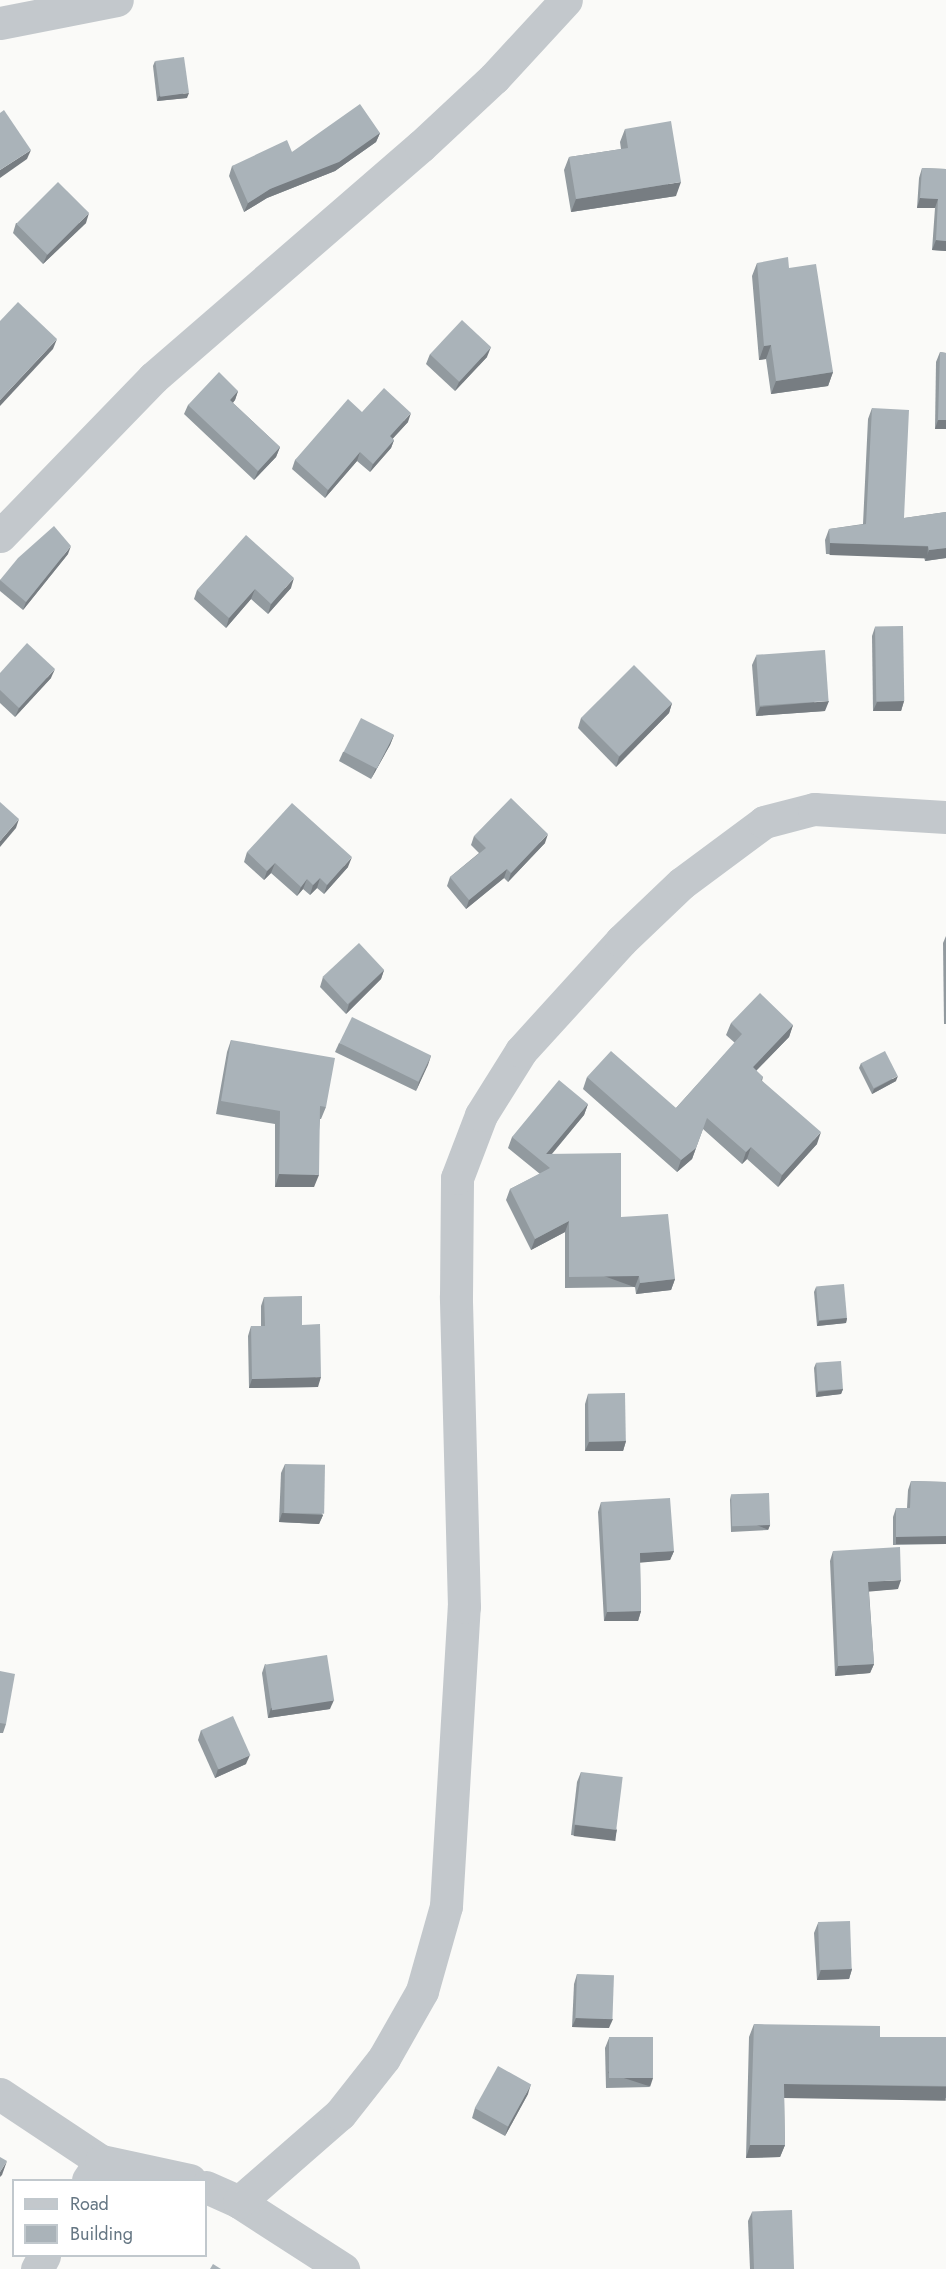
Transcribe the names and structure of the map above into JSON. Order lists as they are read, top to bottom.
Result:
{
  "legend": ["Road", "Building"]
}
